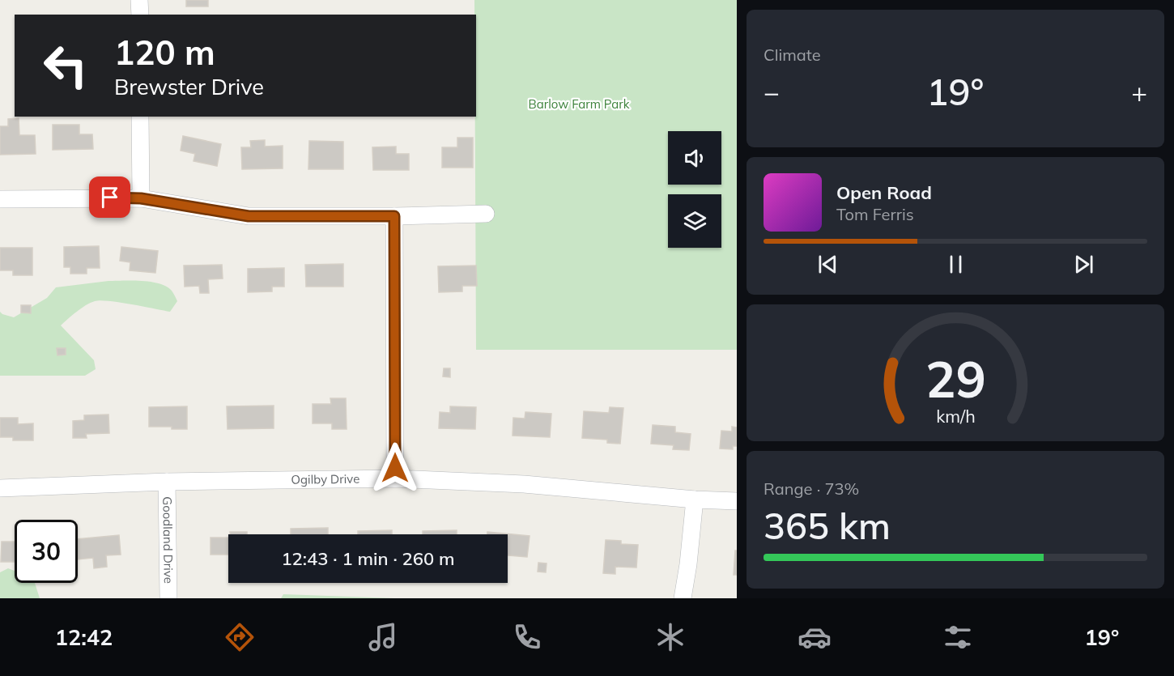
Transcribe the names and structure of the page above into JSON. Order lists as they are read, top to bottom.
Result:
{
  "streets": {
    "street": ["Ogilby Drive", "Goodland Drive"]
  },
  "crossings": [
    ["Ogilby Drive", "Goodland Drive"]
  ],
  "parks": ["Barlow Farm Park"],
  "page": {
    "tile": [
      "Climate",
      ["Range · 73%", "365 km"]
    ],
    "turn": ["120 m", "Brewster Drive"],
    "heat": ["−", "19°", "+"],
    "song": ["Open Road", "Tom Ferris"],
    "limit": "30",
    "trip": "12:43 · 1 min · 260 m",
    "tabs": ["12:42", "19°"],
    "gauge": ["29", "km/h"]
  }
}
